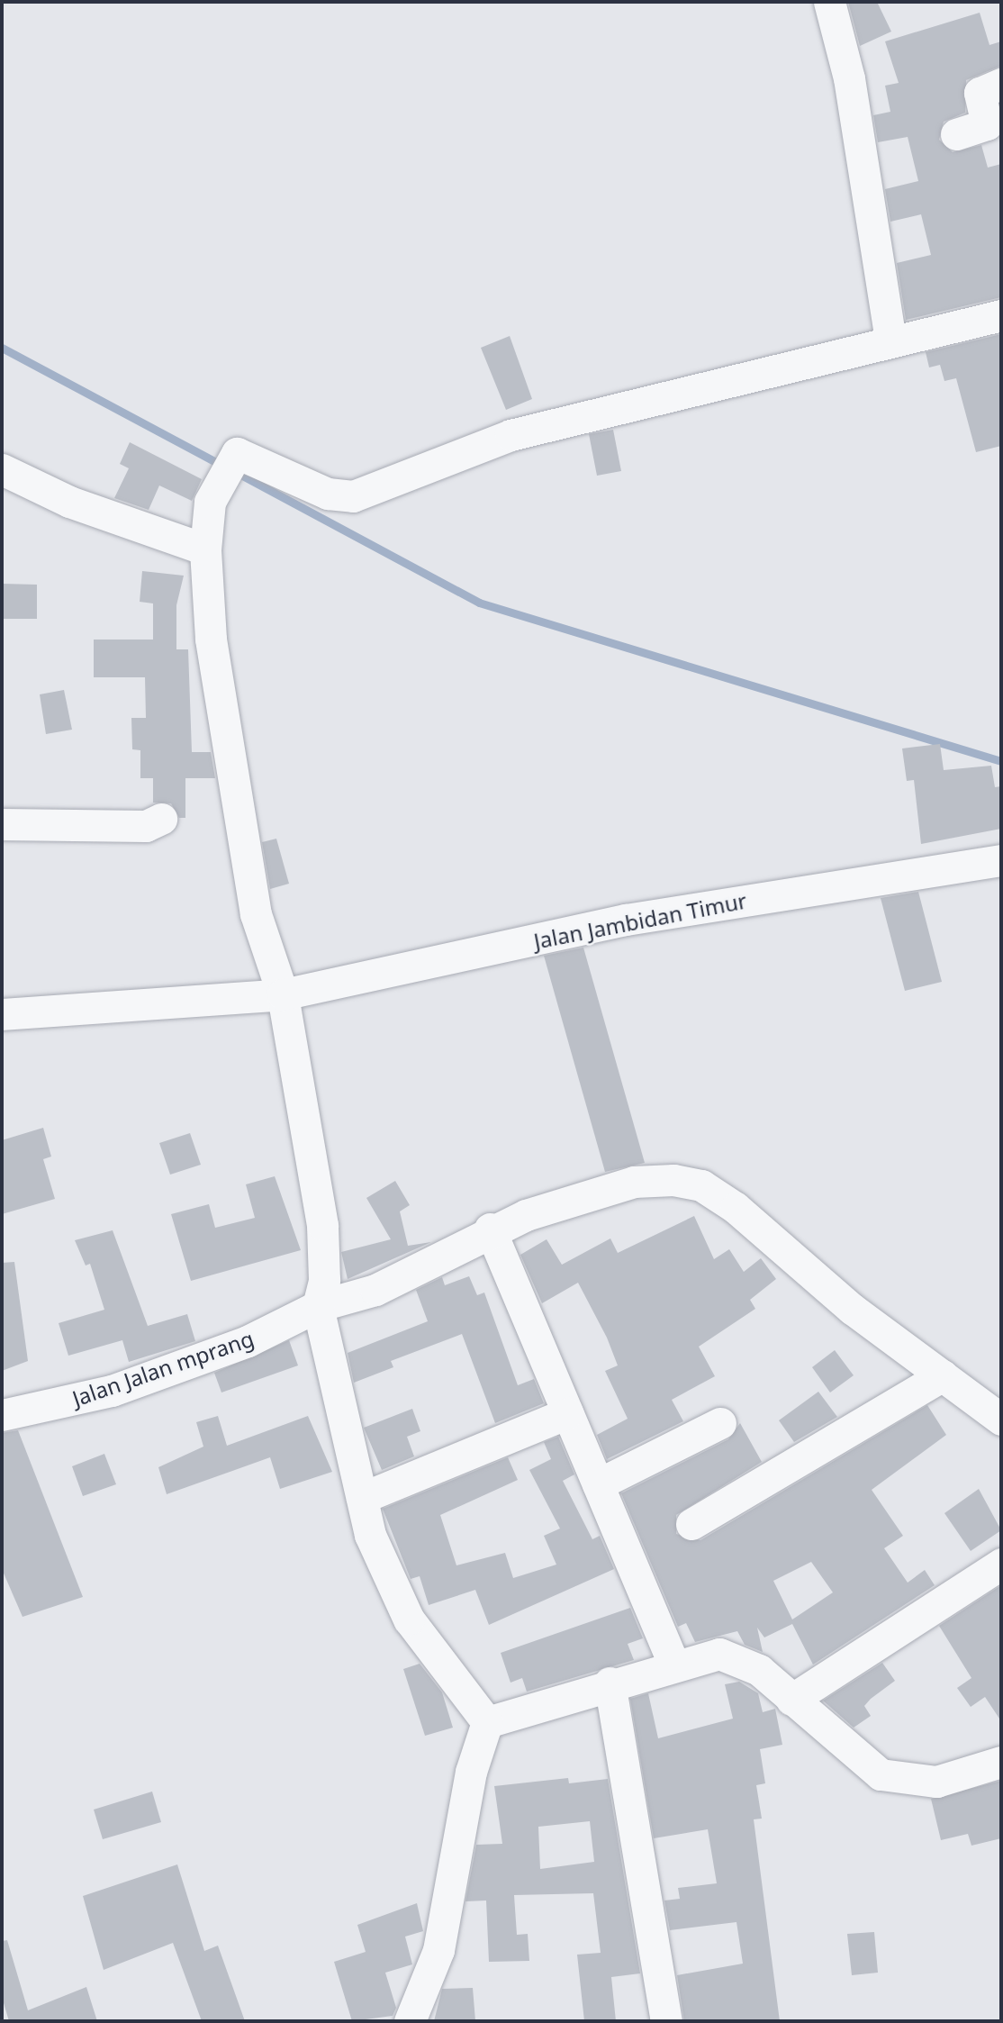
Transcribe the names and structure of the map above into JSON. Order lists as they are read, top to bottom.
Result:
{
  "streets": {
    "street": ["Jalan Jambidan Timur", "Jalan Jalan mprang"]
  }
}
